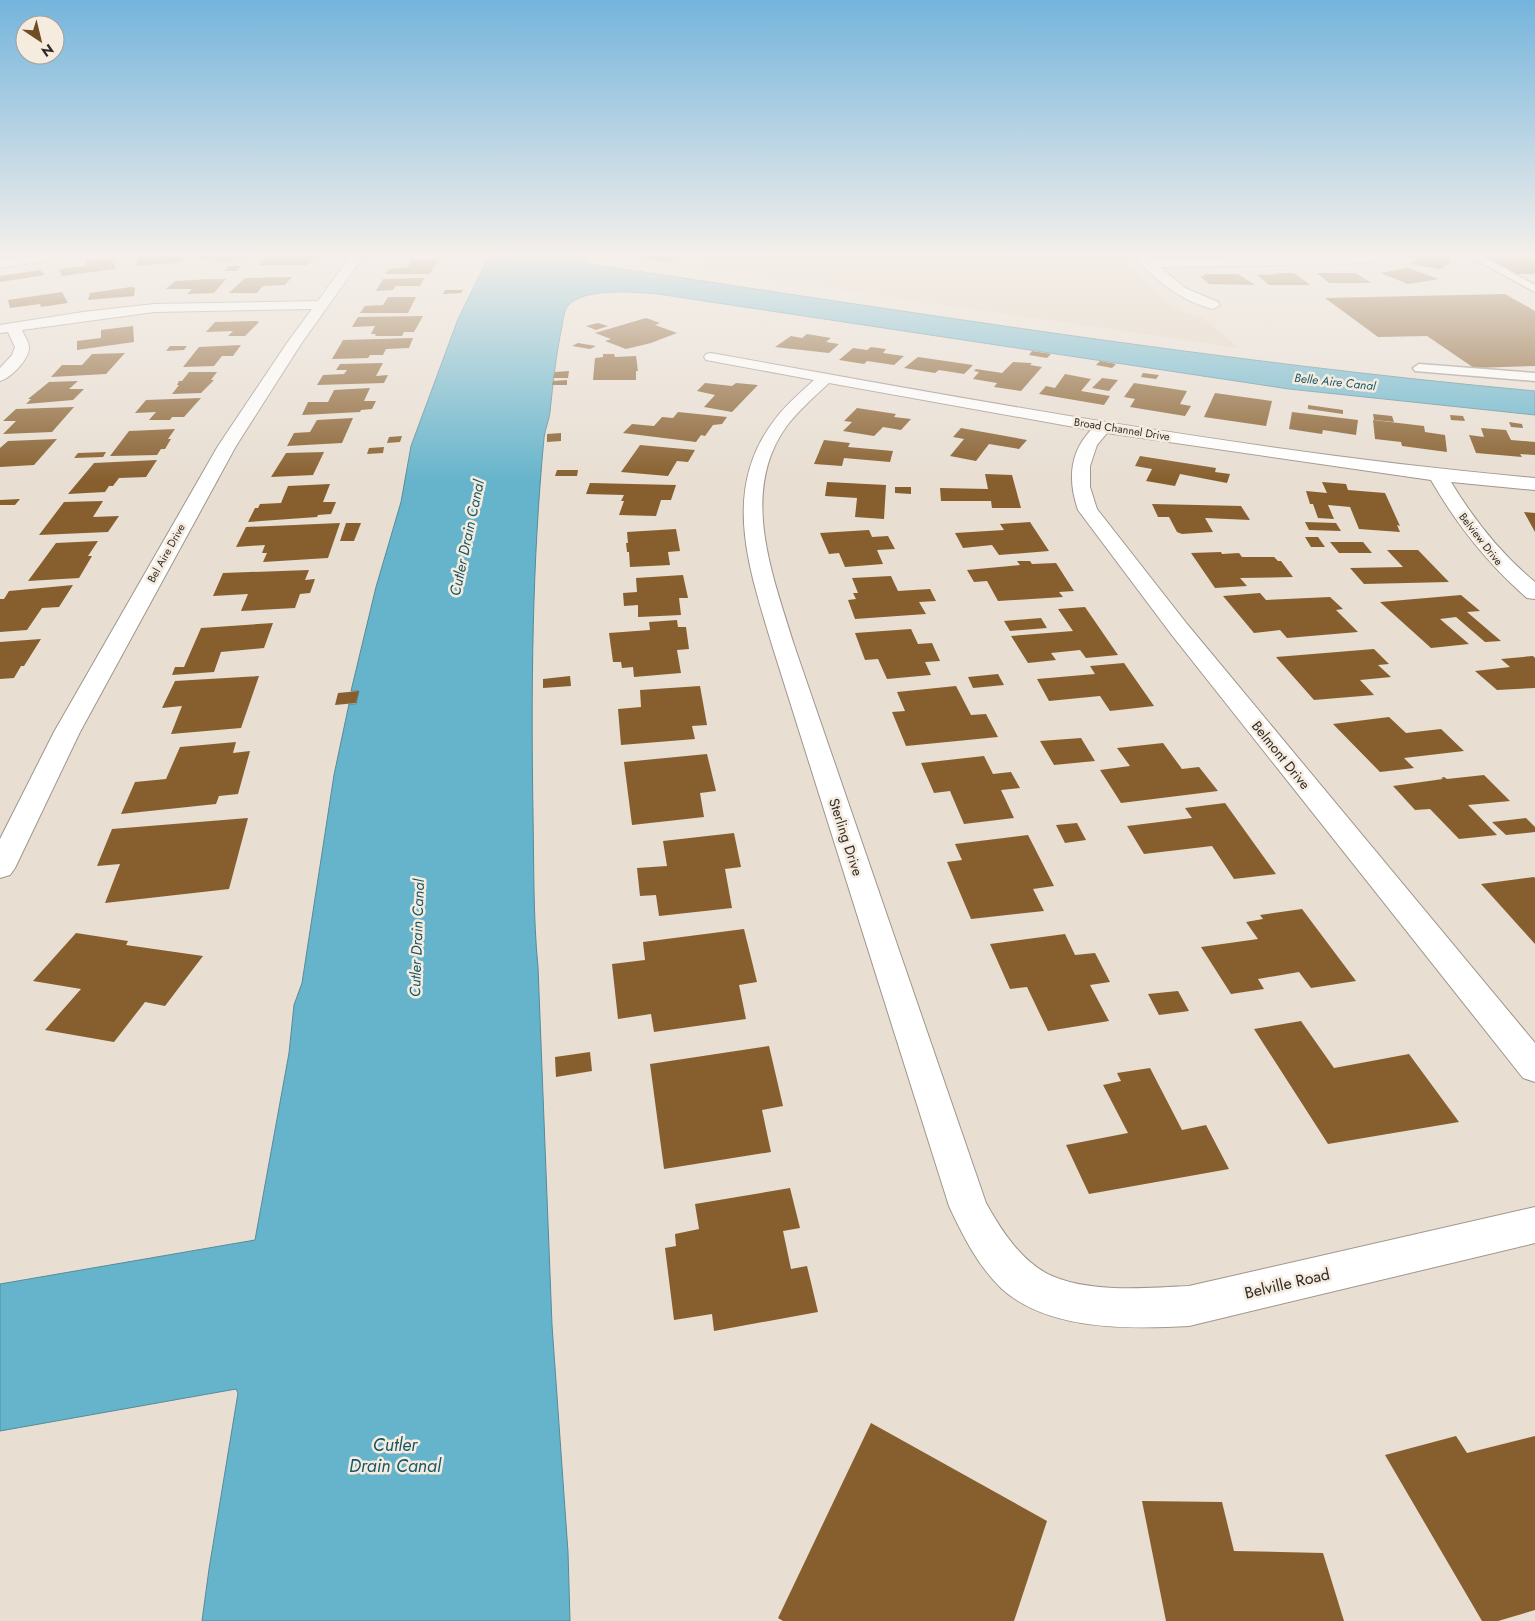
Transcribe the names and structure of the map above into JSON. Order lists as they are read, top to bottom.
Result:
{
  "streets": {
    "street": [
      "Broad Channel Drive",
      "Belview Drive",
      "Bel Aire Drive",
      "Belmont Drive",
      "Sterling Drive",
      "Belville Road"
    ]
  },
  "crossings": [
    ["Broad Channel Drive", "Belview Drive"],
    ["Broad Channel Drive", "Belmont Drive"],
    ["Broad Channel Drive", "Sterling Drive"],
    ["Sterling Drive", "Belville Road"]
  ],
  "water": ["Belle Aire Canal", "Cutler Drain Canal"],
  "north": "bottom right"
}
